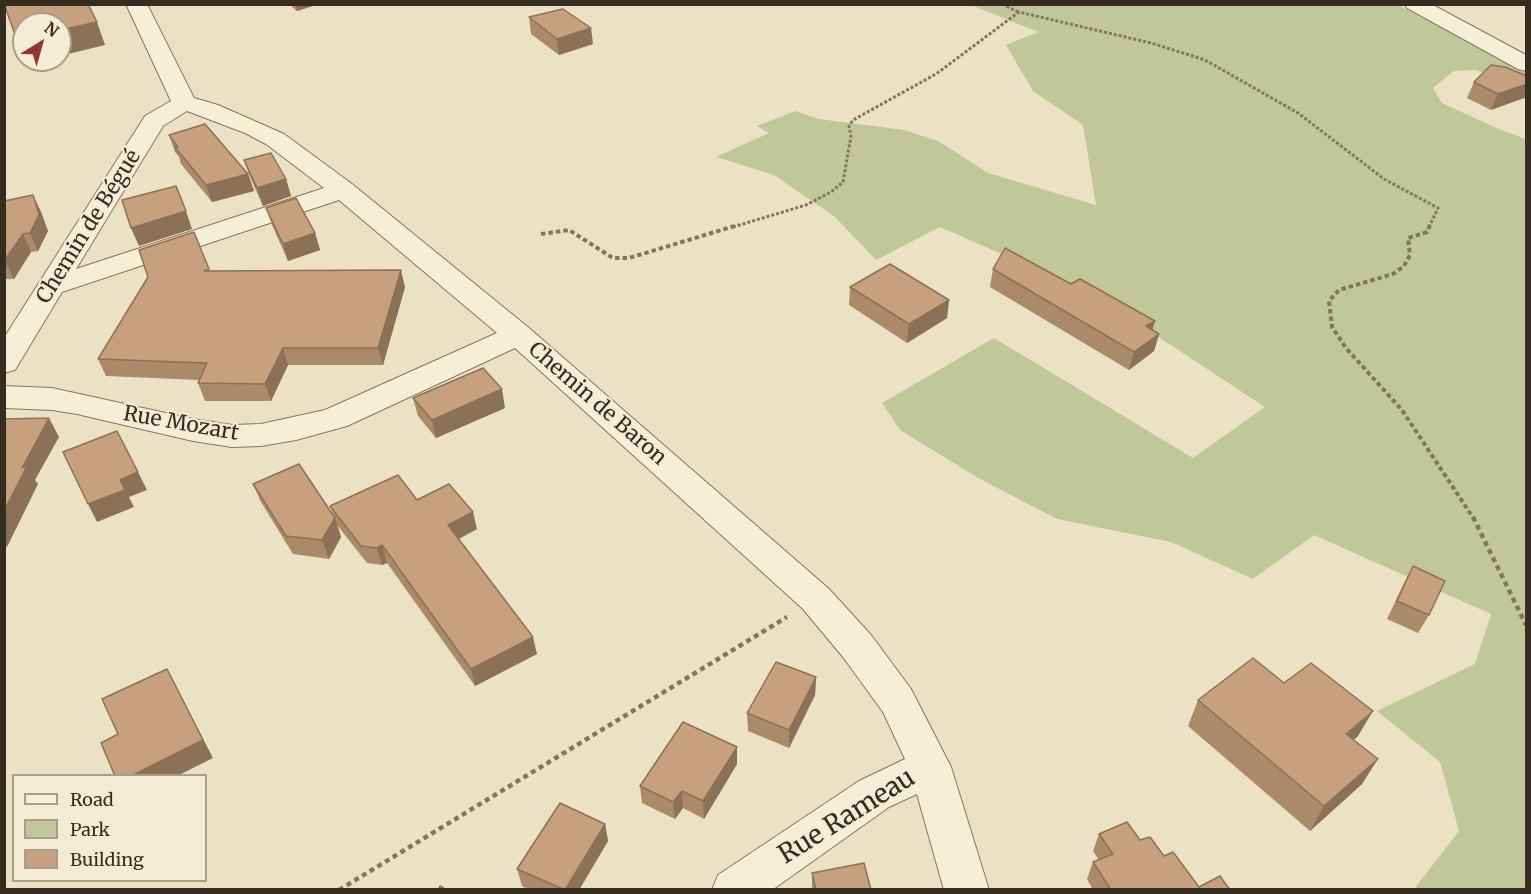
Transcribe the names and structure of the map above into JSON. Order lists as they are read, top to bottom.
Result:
{
  "streets": {
    "street": [
      "Chemin de Bégué",
      "Chemin de Baron",
      "Rue Mozart",
      "Rue Rameau"
    ]
  },
  "crossings": [
    ["Chemin de Bégué", "Chemin de Baron"],
    ["Chemin de Baron", "Rue Mozart"],
    ["Chemin de Baron", "Rue Rameau"]
  ],
  "legend": ["Road", "Park", "Building"],
  "north": "top right"
}
